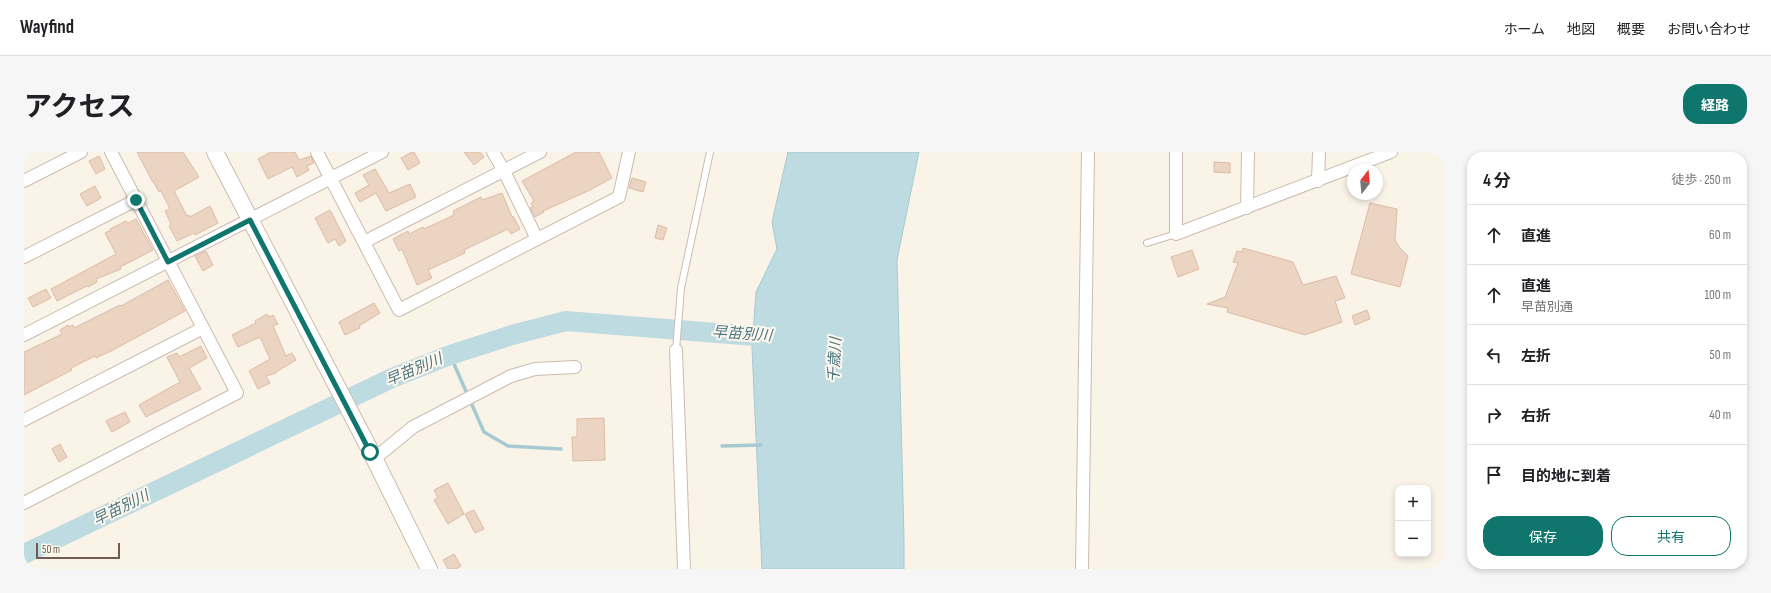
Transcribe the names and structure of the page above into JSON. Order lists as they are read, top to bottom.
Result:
{
  "water": ["早苗別川", "千歳川"],
  "scale_bar": "50 m",
  "north": "top",
  "page": {
    "header": "Wayfind",
    "nav": [
      "ホーム",
      "地図",
      "概要",
      "お問い合わせ"
    ],
    "title": "アクセス",
    "buttons": [
      "経路",
      ["保存", "共有"]
    ],
    "heading": ["4 分", "徒歩 · 250 m"],
    "list": [
      ["直進", "60 m"],
      ["直進", "早苗別通", "100 m"],
      ["左折", "50 m"],
      ["右折", "40 m"],
      "目的地に到着"
    ],
    "map_buttons": ["+", "−"],
    "scale": "50 m"
  }
}
